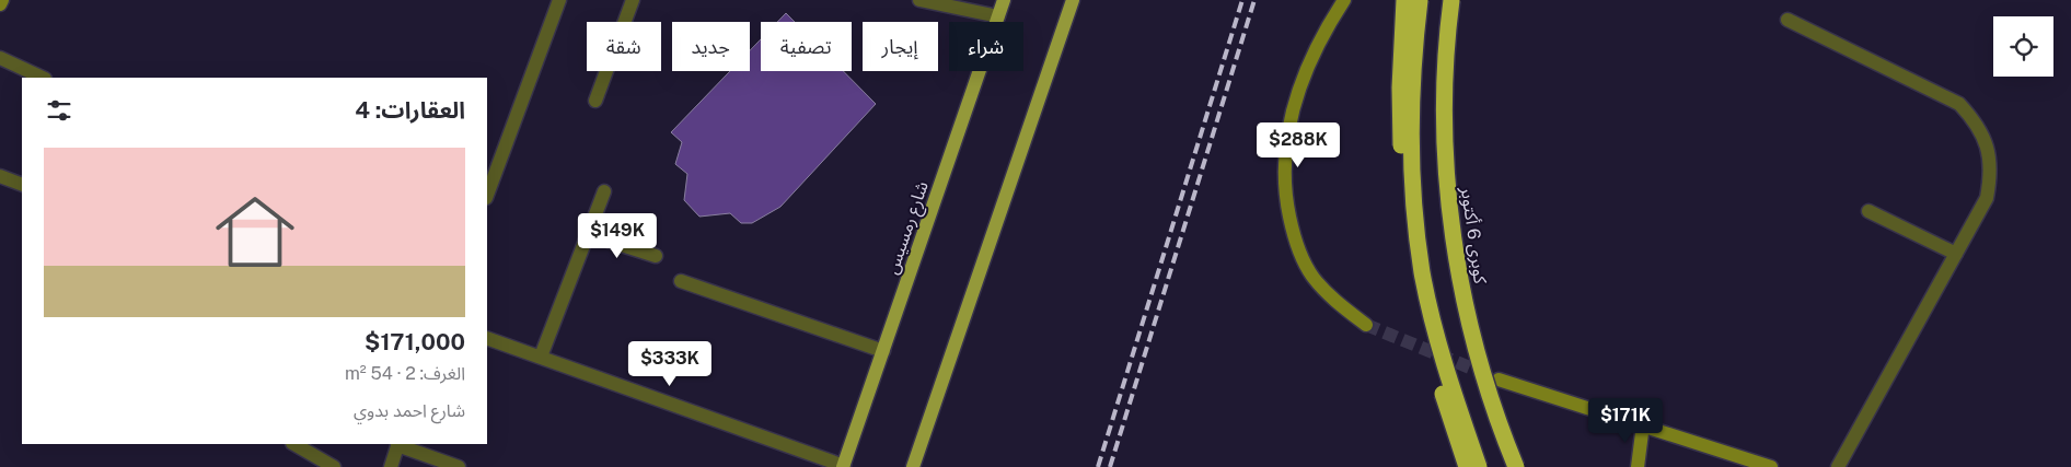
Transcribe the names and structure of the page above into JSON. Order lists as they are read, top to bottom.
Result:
{
  "streets": {
    "highway": ["كوبرى 6 أكتوبر"],
    "main road": ["شارع رمسيس"]
  },
  "page": {
    "chip": [
      "شراء",
      "إيجار",
      "تصفية",
      "جديد",
      "شقة"
    ],
    "heading": "العقارات: 4",
    "price": [
      "$288K",
      "$149K",
      "$333K",
      "$171K"
    ],
    "list": [
      {
        "name": "$171,000",
        "note": "الغرف: 2 · 54 m² · شارع احمد بدوي"
      }
    ]
  }
}
